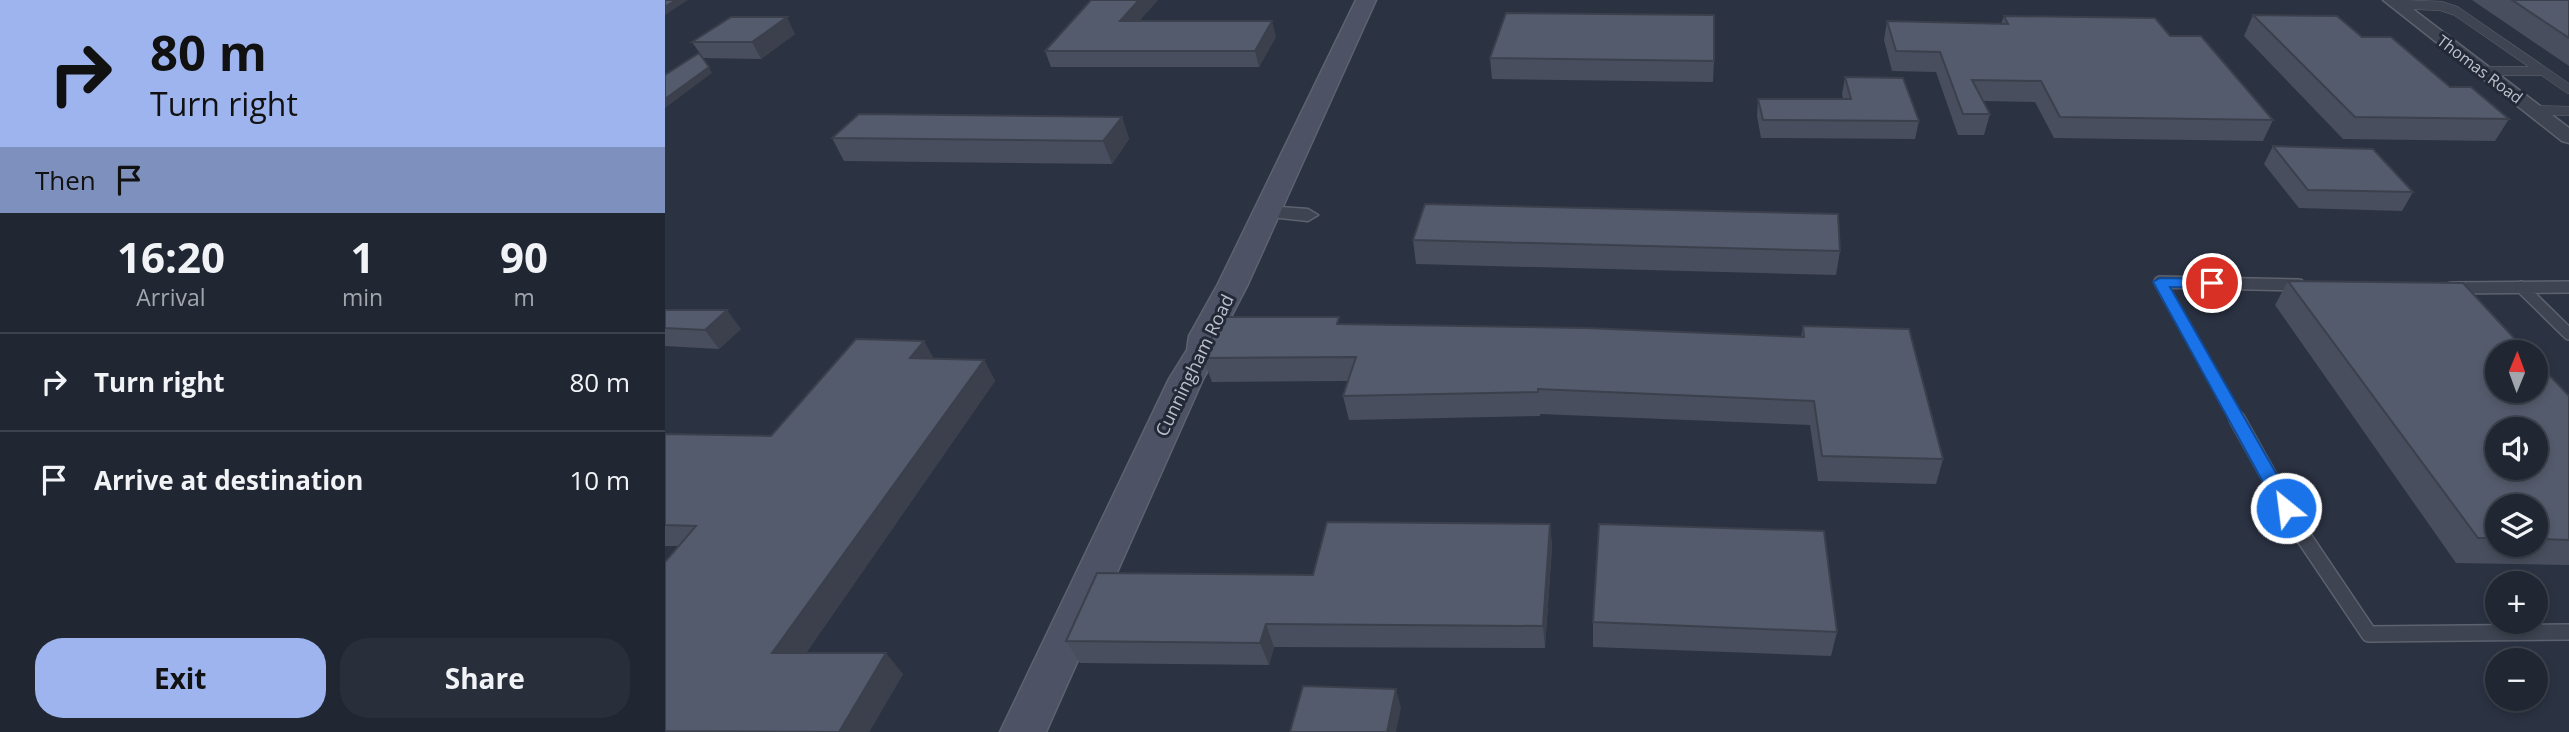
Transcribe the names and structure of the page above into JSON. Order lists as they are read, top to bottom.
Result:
{
  "streets": {
    "street": ["Thomas Road", "Cunningham Road"]
  },
  "north": "top",
  "page": {
    "turn": ["80 m", "Turn right"],
    "then": "Then",
    "eta": [
      "16:20",
      "Arrival",
      "1",
      "min",
      "90",
      "m"
    ],
    "list": [
      {
        "name": "Turn right",
        "value": "80 m"
      },
      {
        "name": "Arrive at destination",
        "value": "10 m"
      }
    ],
    "map_buttons": ["+", "−"],
    "buttons": ["Exit", "Share"]
  }
}
